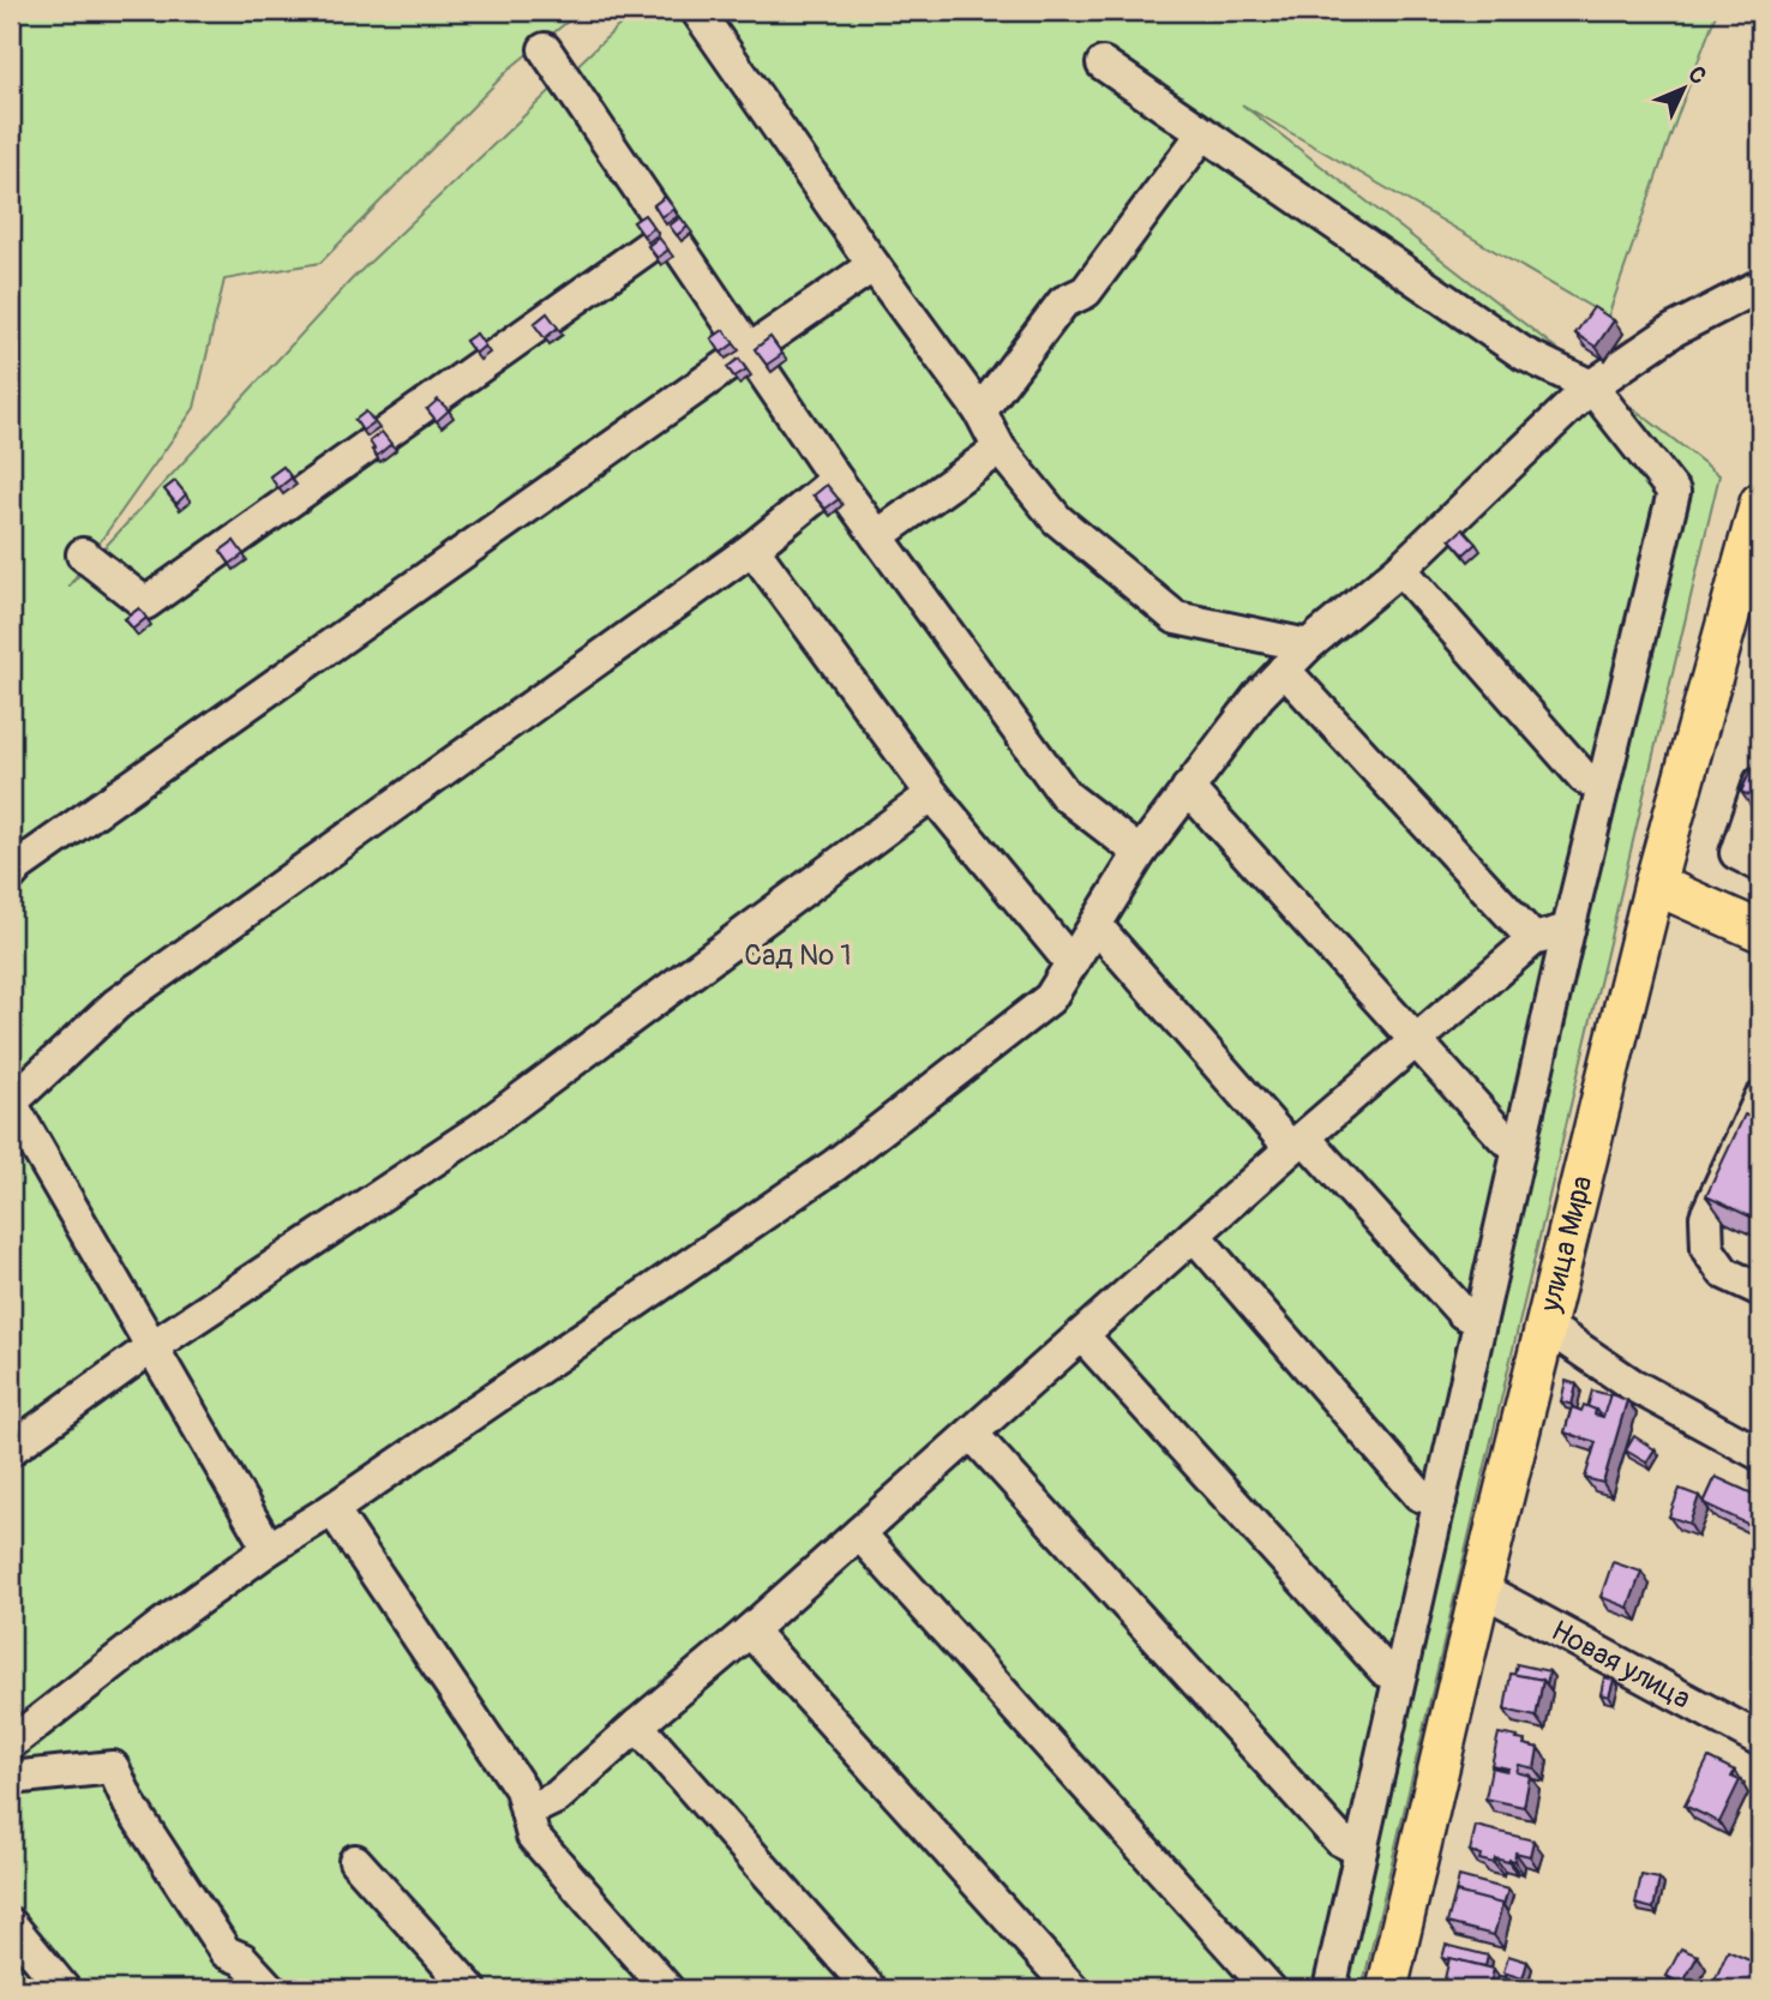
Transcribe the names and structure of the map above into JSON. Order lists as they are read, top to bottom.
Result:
{
  "streets": {
    "main road": ["улица Мира"],
    "street": ["Новая улица"]
  },
  "crossings": [
    ["улица Мира", "Новая улица"]
  ],
  "parks": ["Сад № 1"],
  "north": "top right"
}
